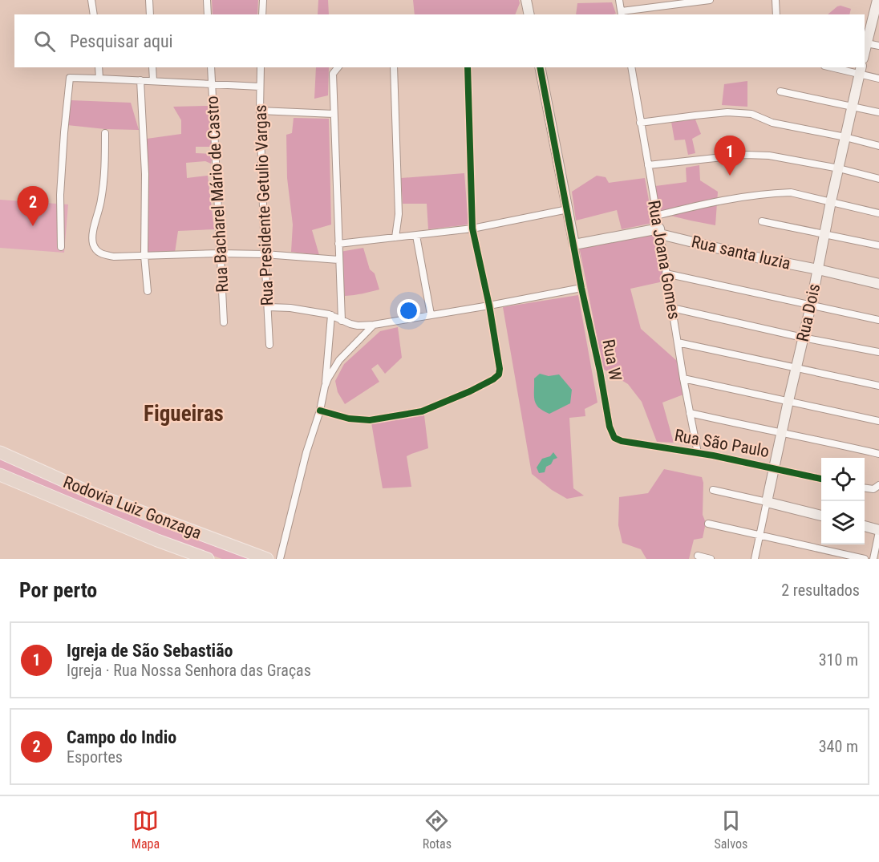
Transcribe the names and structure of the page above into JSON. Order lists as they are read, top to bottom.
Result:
{
  "streets": {
    "highway": ["Rodovia Luiz Gonzaga"],
    "main road": ["Rua santa luzia", "Rua Dois"],
    "street": [
      "Rua Bacharel Mário de Castro",
      "Rua Presidente Getulio Vargas",
      "Rua Joana Gomes",
      "Rua W",
      "Rua São Paulo"
    ]
  },
  "crossings": [
    ["Rua santa luzia", "Rua Joana Gomes"],
    ["Rua santa luzia", "Rua Dois"],
    ["Rua Joana Gomes", "Rua São Paulo"],
    ["Rua Dois", "Rua São Paulo"],
    ["Rua W", "Rua São Paulo"]
  ],
  "districts": ["Figueiras"],
  "page": {
    "search": "Pesquisar aqui",
    "pins": ["1", "2"],
    "heading": ["Por perto", "2 resultados"],
    "list": [
      {
        "mark": "1",
        "name": "Igreja de São Sebastião",
        "note": "Igreja · Rua Nossa Senhora das Graças",
        "value": "310 m"
      },
      {
        "mark": "2",
        "name": "Campo do Indio",
        "note": "Esportes",
        "value": "340 m"
      }
    ],
    "nav": ["Mapa", "Rotas", "Salvos"]
  }
}
